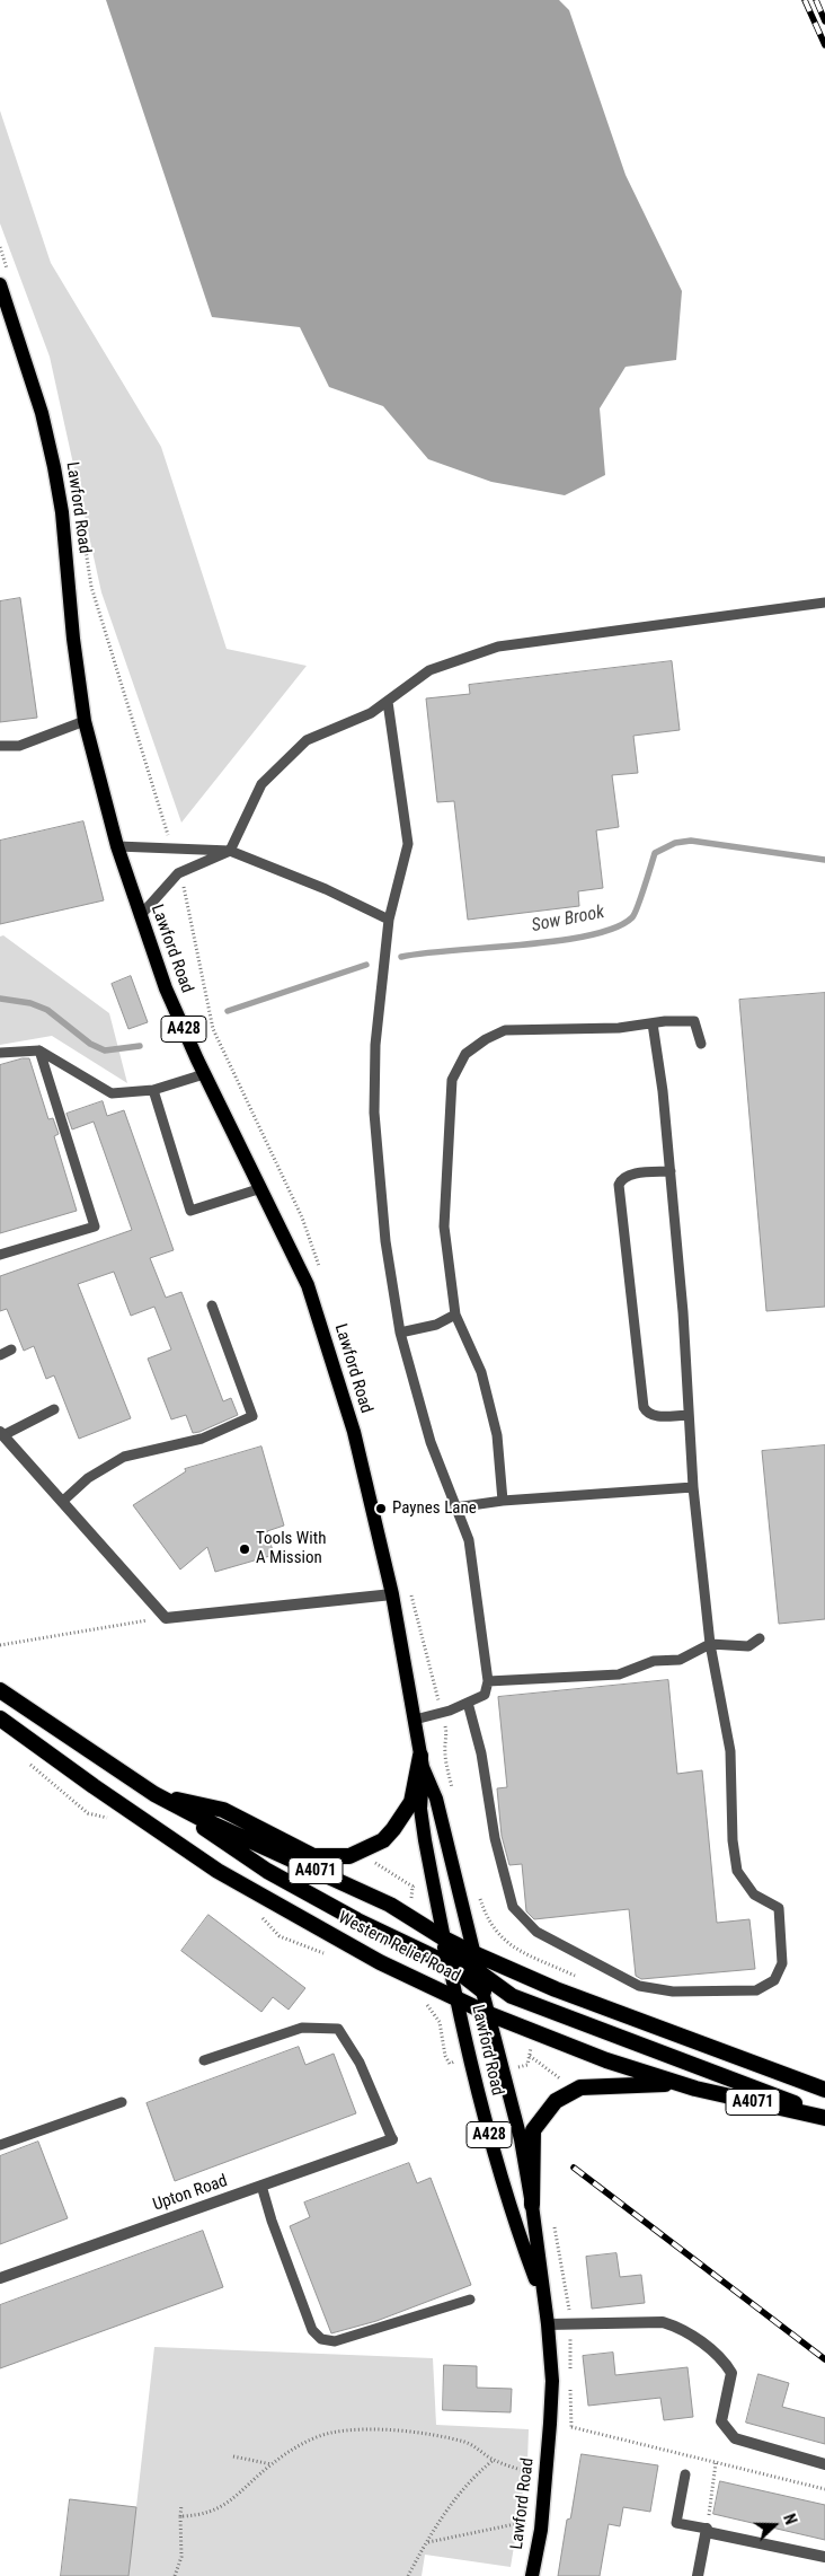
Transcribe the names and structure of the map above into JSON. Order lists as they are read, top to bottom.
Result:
{
  "streets": {
    "highway": ["A4071", "Western Relief Road"],
    "main road": ["Lawford Road", "A428"],
    "street": ["Upton Road"]
  },
  "crossings": [
    ["Lawford Road", "Western Relief Road"]
  ],
  "water": ["Sow Brook"],
  "places": ["Paynes Lane", "Tools With A Mission"],
  "north": "right"
}
